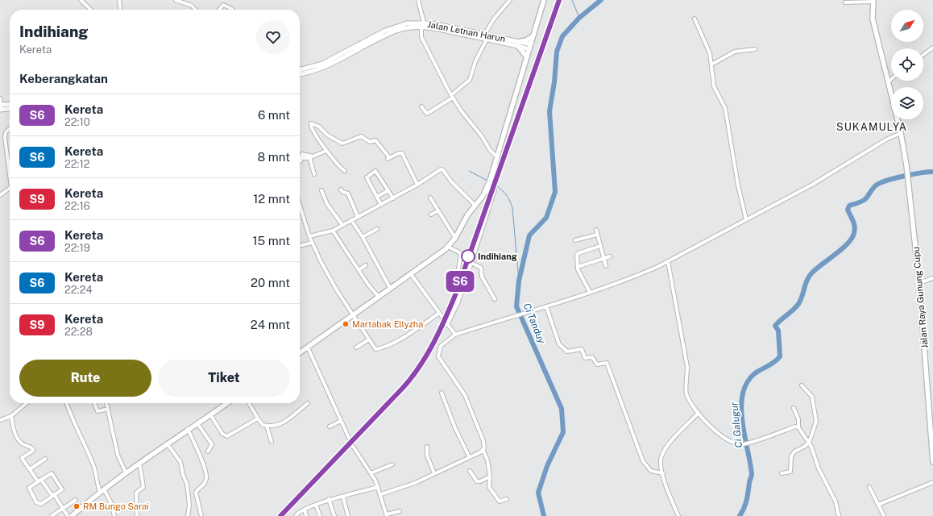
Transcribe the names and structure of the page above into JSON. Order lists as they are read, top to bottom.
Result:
{
  "streets": {
    "highway": ["Jalan Raya Gunung Cupu"],
    "main road": ["Jalan Letnan Harun"]
  },
  "districts": ["SUKAMULYA"],
  "water": ["Ci Tanduy", "Ci Galugur"],
  "places": ["Indihiang", "Martabak Ellyzha", "RM Bungo Sarai"],
  "north": "top right",
  "page": {
    "on_map": "S6",
    "heading": [
      ["Indihiang", "Kereta"],
      "Keberangkatan"
    ],
    "list": [
      {
        "mark": "S6",
        "name": "Kereta",
        "note": "22:10",
        "value": "6 mnt"
      },
      {
        "mark": "S6",
        "name": "Kereta",
        "note": "22:12",
        "value": "8 mnt"
      },
      {
        "mark": "S9",
        "name": "Kereta",
        "note": "22:16",
        "value": "12 mnt"
      },
      {
        "mark": "S6",
        "name": "Kereta",
        "note": "22:19",
        "value": "15 mnt"
      },
      {
        "mark": "S6",
        "name": "Kereta",
        "note": "22:24",
        "value": "20 mnt"
      },
      {
        "mark": "S9",
        "name": "Kereta",
        "note": "22:28",
        "value": "24 mnt"
      }
    ],
    "buttons": ["Rute", "Tiket"]
  }
}
